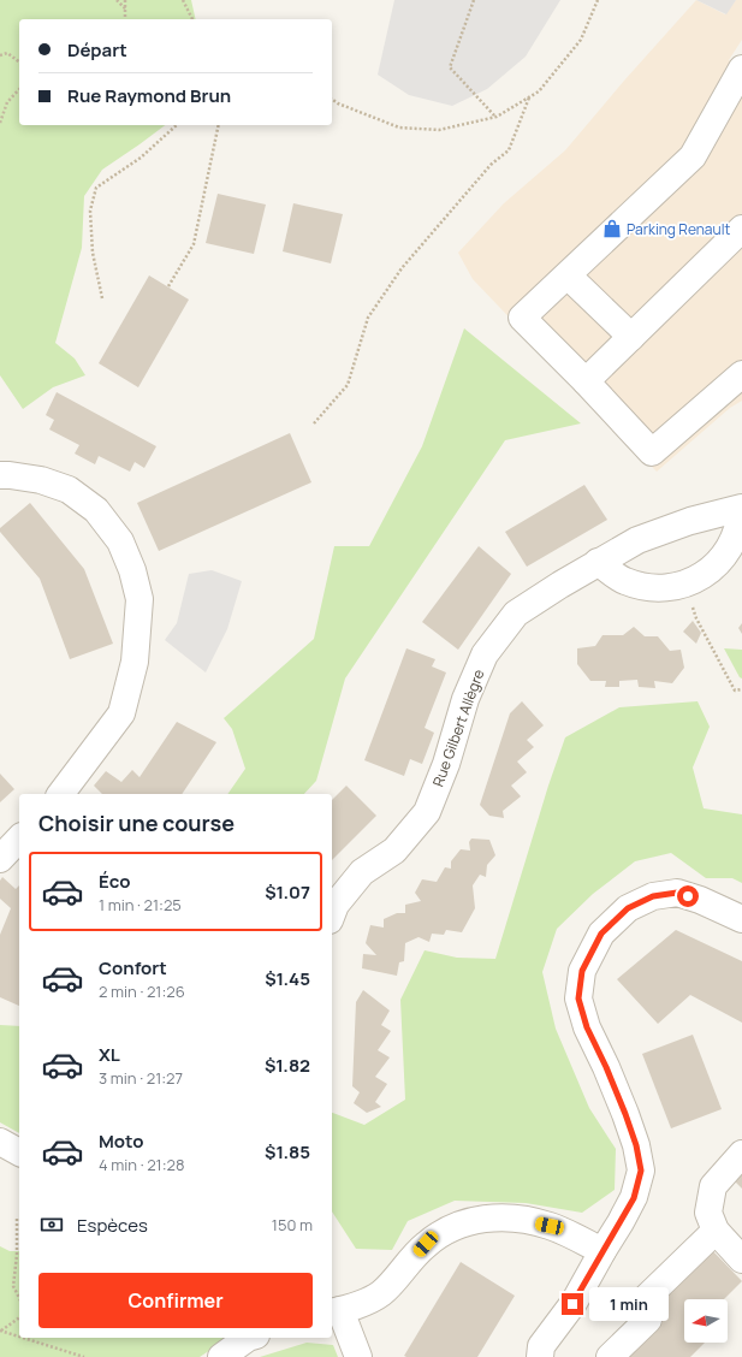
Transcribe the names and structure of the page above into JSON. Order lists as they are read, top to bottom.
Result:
{
  "streets": {
    "street": ["Rue Gilbert Allègre"]
  },
  "places": {
    "shop": ["Parking Renault"]
  },
  "north": "left",
  "page": {
    "banner": ["Départ", "Rue Raymond Brun"],
    "heading": "Choisir une course",
    "list": [
      {
        "name": "Éco",
        "note": "1 min · 21:25",
        "value": "$1.07"
      },
      {
        "name": "Confort",
        "note": "2 min · 21:26",
        "value": "$1.45"
      },
      {
        "name": "XL",
        "note": "3 min · 21:27",
        "value": "$1.82"
      },
      {
        "name": "Moto",
        "note": "4 min · 21:28",
        "value": "$1.85"
      }
    ],
    "pay": ["Espèces", "150 m"],
    "buttons": "Confirmer",
    "bubble": "1 min"
  }
}
